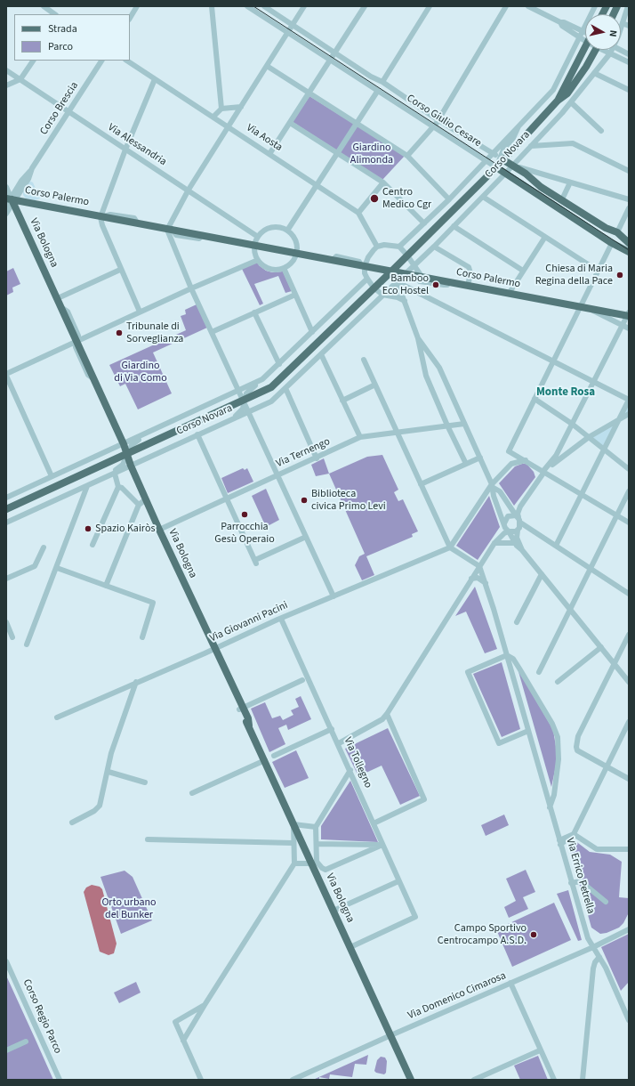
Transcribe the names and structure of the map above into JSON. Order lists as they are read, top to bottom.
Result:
{
  "streets": {
    "main road": [
      "Corso Giulio Cesare",
      "Corso Novara",
      "Corso Palermo",
      "Via Bologna"
    ],
    "street": [
      "Corso Brescia",
      "Via Aosta",
      "Via Alessandria",
      "Via Ternengo",
      "Via Giovanni Pacini",
      "Via Tollegno",
      "Via Errico Petrella",
      "Via Domenico Cimarosa",
      "Corso Regio Parco"
    ]
  },
  "crossings": [
    ["Corso Brescia", "Via Alessandria"],
    ["Corso Brescia", "Corso Palermo"],
    ["Corso Brescia", "Via Bologna"],
    ["Corso Giulio Cesare", "Corso Novara"],
    ["Corso Novara", "Corso Palermo"],
    ["Corso Novara", "Via Bologna"],
    ["Corso Palermo", "Via Bologna"],
    ["Via Bologna", "Via Ternengo"],
    ["Via Bologna", "Via Giovanni Pacini"],
    ["Via Bologna", "Via Tollegno"],
    ["Via Bologna", "Via Domenico Cimarosa"],
    ["Via Giovanni Pacini", "Via Tollegno"],
    ["Via Errico Petrella", "Via Domenico Cimarosa"]
  ],
  "districts": ["Monte Rosa"],
  "parks": ["Giardino Alimonda", "Giardino di Via Como", "Orto urbano del Bunker"],
  "places": [
    "Centro Medico Cgr",
    "Chiesa di Maria Regina della Pace",
    "Bamboo Eco Hostel",
    "Tribunale di Sorveglianza",
    "Biblioteca civica Primo Levi",
    "Parrocchia Gesù Operaio",
    "Spazio Kairòs",
    "Campo Sportivo Centrocampo A.S.D."
  ],
  "legend": ["Strada", "Parco"],
  "north": "right"
}
